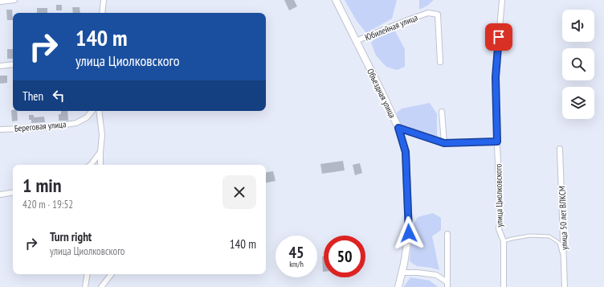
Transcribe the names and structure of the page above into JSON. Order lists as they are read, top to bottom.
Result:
{
  "streets": {
    "main road": ["Объездная улица"],
    "street": [
      "Юбилейная улица",
      "Береговая улица",
      "улица Циолковского",
      "улица 50 лет ВЛКСМ"
    ]
  },
  "crossings": [
    ["Юбилейная улица", "Объездная улица"]
  ],
  "page": {
    "turn": ["140 m", "улица Циолковского"],
    "then": "Then",
    "heading": ["1 min", "420 m · 19:52"],
    "list": [
      {
        "name": "Turn right",
        "note": "улица Циолковского",
        "value": "140 m"
      }
    ],
    "speed": "45 km/h",
    "limit": "50"
  }
}
